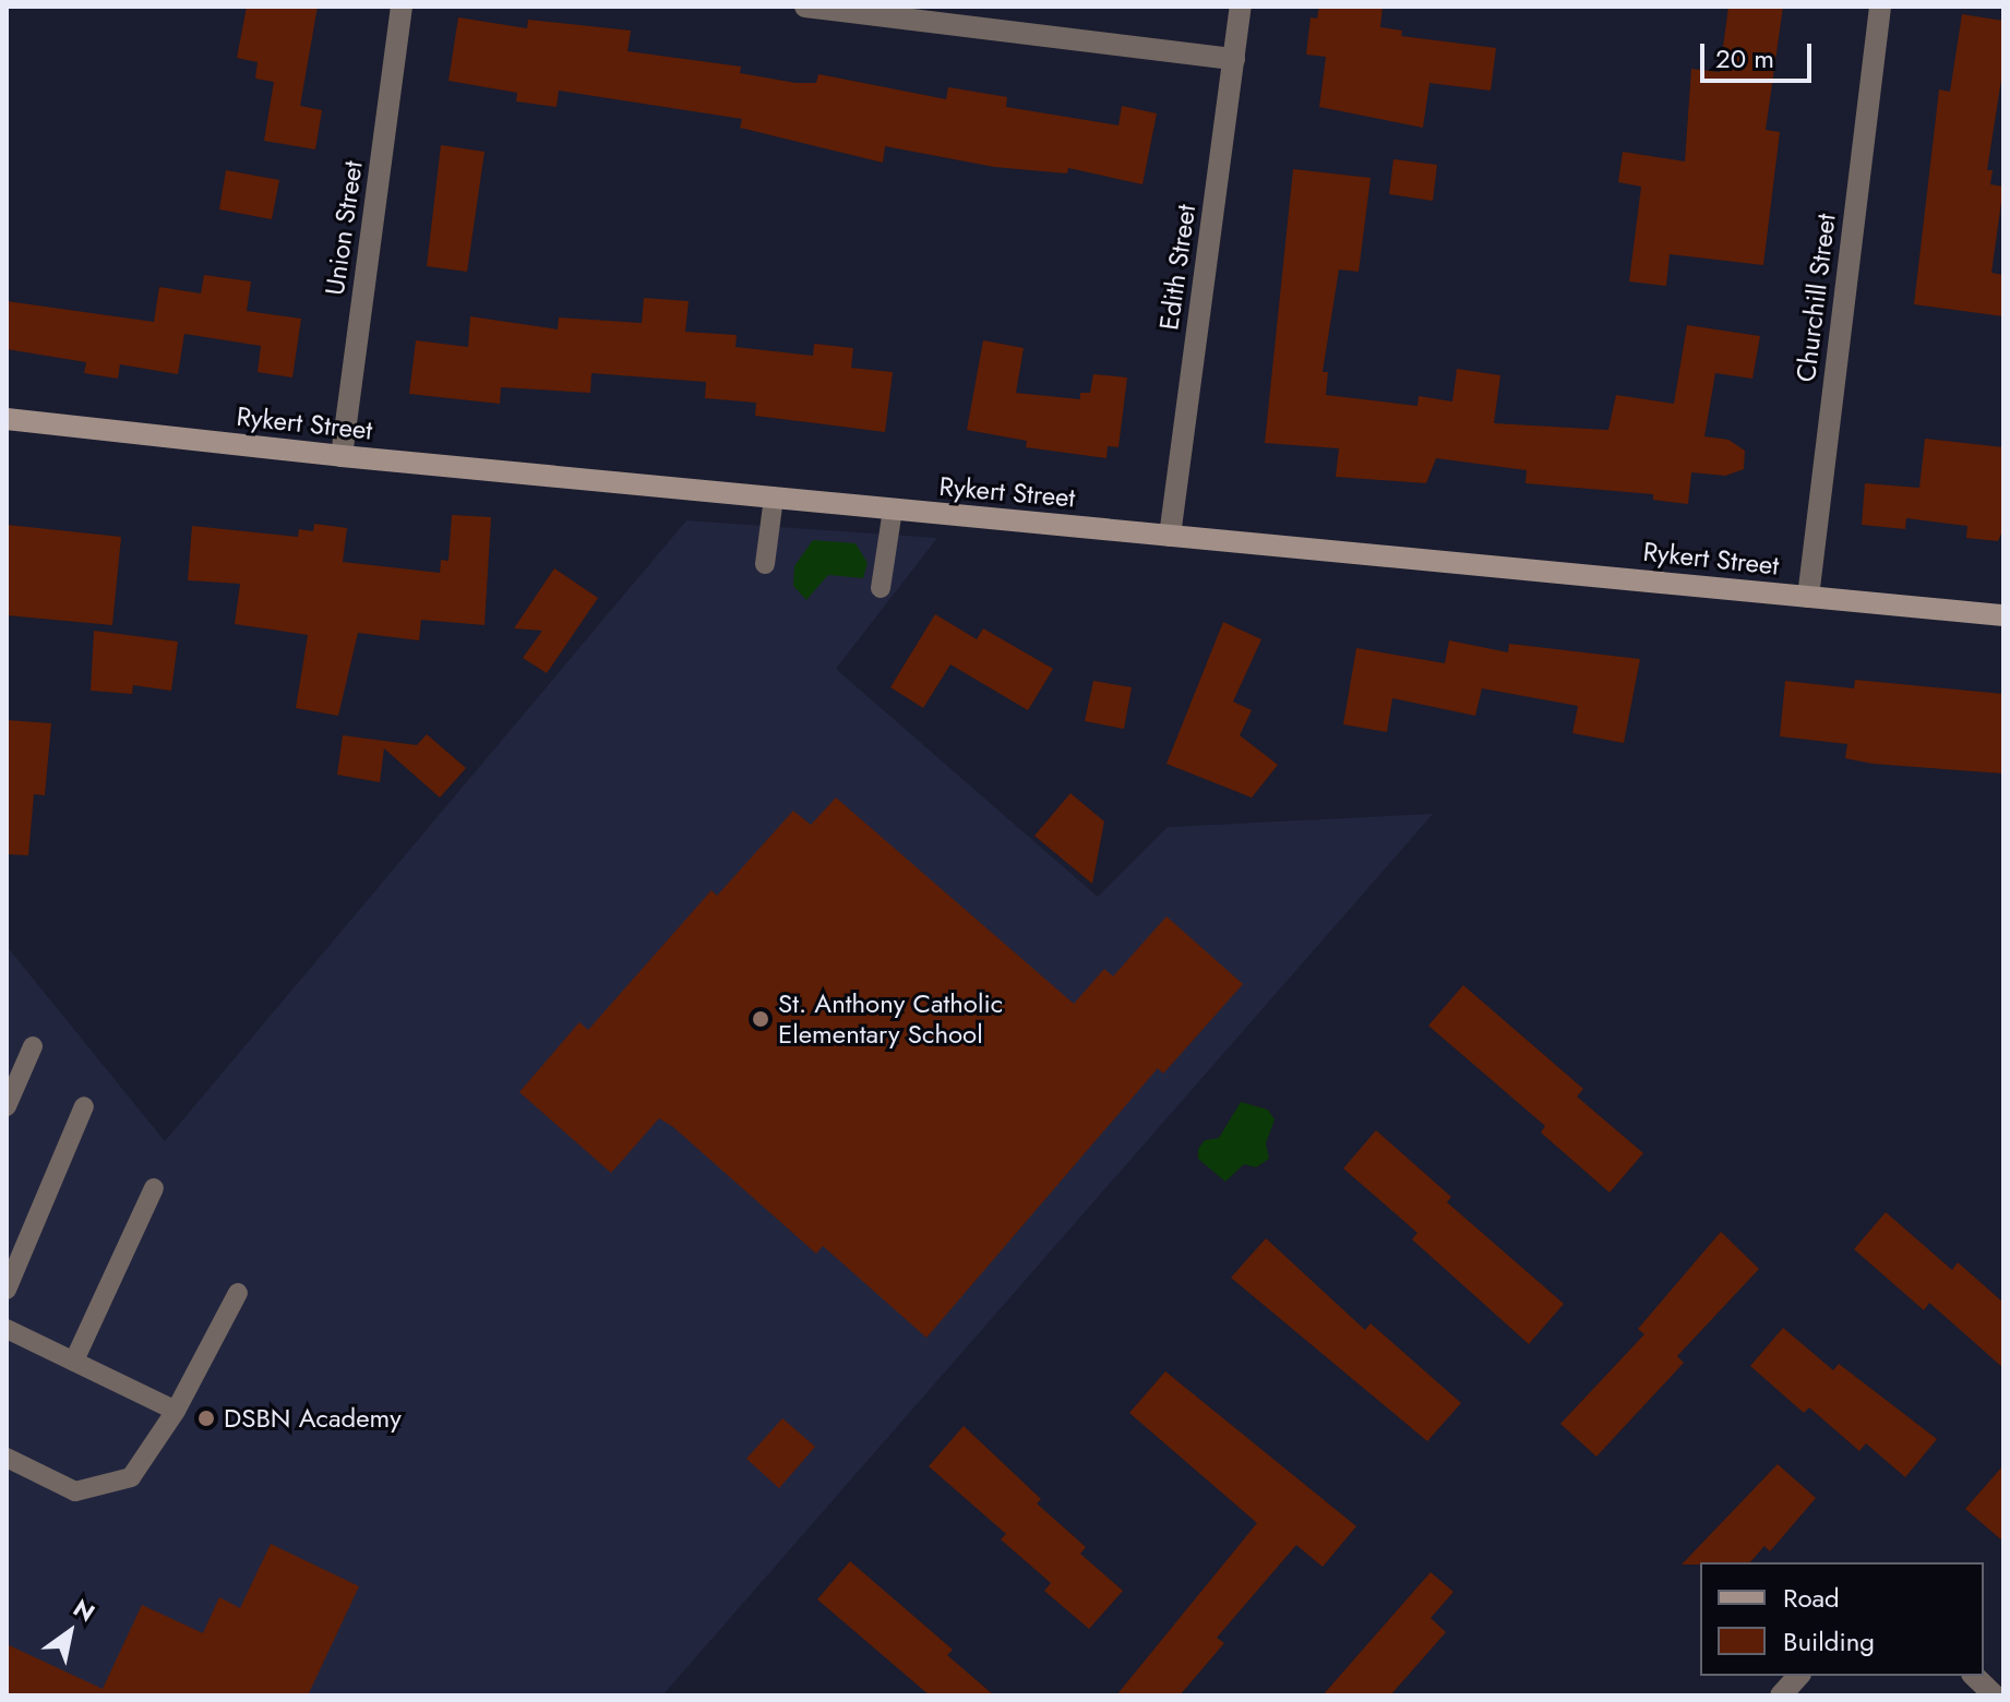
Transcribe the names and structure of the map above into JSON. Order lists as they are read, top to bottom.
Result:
{
  "streets": {
    "street": [
      "Union Street",
      "Edith Street",
      "Churchill Street",
      "Rykert Street"
    ]
  },
  "crossings": [
    ["Union Street", "Rykert Street"],
    ["Edith Street", "Rykert Street"],
    ["Churchill Street", "Rykert Street"]
  ],
  "places": ["St. Anthony Catholic Elementary School", "DSBN Academy"],
  "legend": ["Road", "Building"],
  "scale_bar": "20 m",
  "north": "top right"
}
